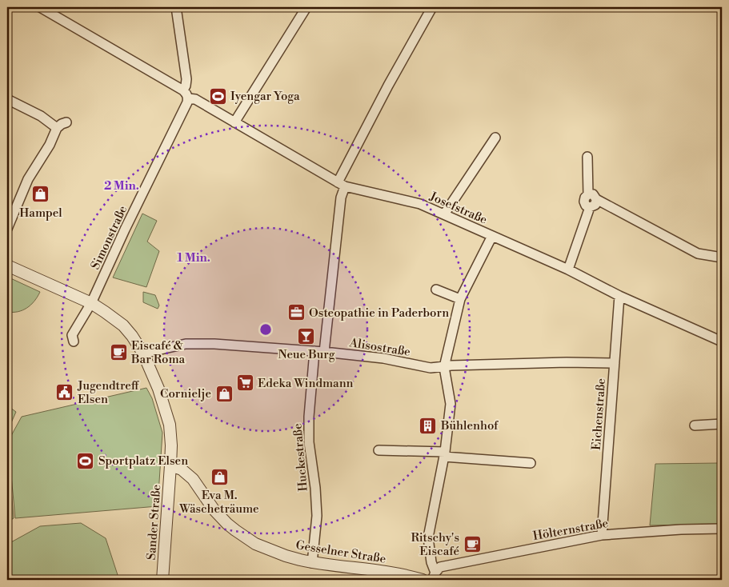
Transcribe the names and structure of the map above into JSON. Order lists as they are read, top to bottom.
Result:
{
  "streets": {
    "street": [
      "Josefstraße",
      "Simonstraße",
      "Alisostraße",
      "Eichenstraße",
      "Huckestraße",
      "Sander Straße",
      "Hölternstraße",
      "Gesselner Straße"
    ]
  },
  "crossings": [
    ["Josefstraße", "Simonstraße"],
    ["Josefstraße", "Eichenstraße"],
    ["Simonstraße", "Sander Straße"],
    ["Alisostraße", "Eichenstraße"],
    ["Alisostraße", "Huckestraße"],
    ["Alisostraße", "Sander Straße"],
    ["Eichenstraße", "Hölternstraße"],
    ["Huckestraße", "Gesselner Straße"],
    ["Sander Straße", "Gesselner Straße"]
  ],
  "places": {
    "sports": ["Iyengar Yoga", "Sportplatz Elsen"],
    "shop": ["Hampel", "Cornielje", "Eva M. Wäscheträume"],
    "office": ["Osteopathie in Paderborn"],
    "bar": ["Neue Burg"],
    "cafe": ["Eiscafé & Bar Roma", "Ritschy's Eiscafé"],
    "supermarket": ["Edeka Windmann"],
    "public building": ["Jugendtreff Elsen"],
    "building": ["Bühlenhof"]
  },
  "rings": ["2 Min.", "1 Min."]
}
